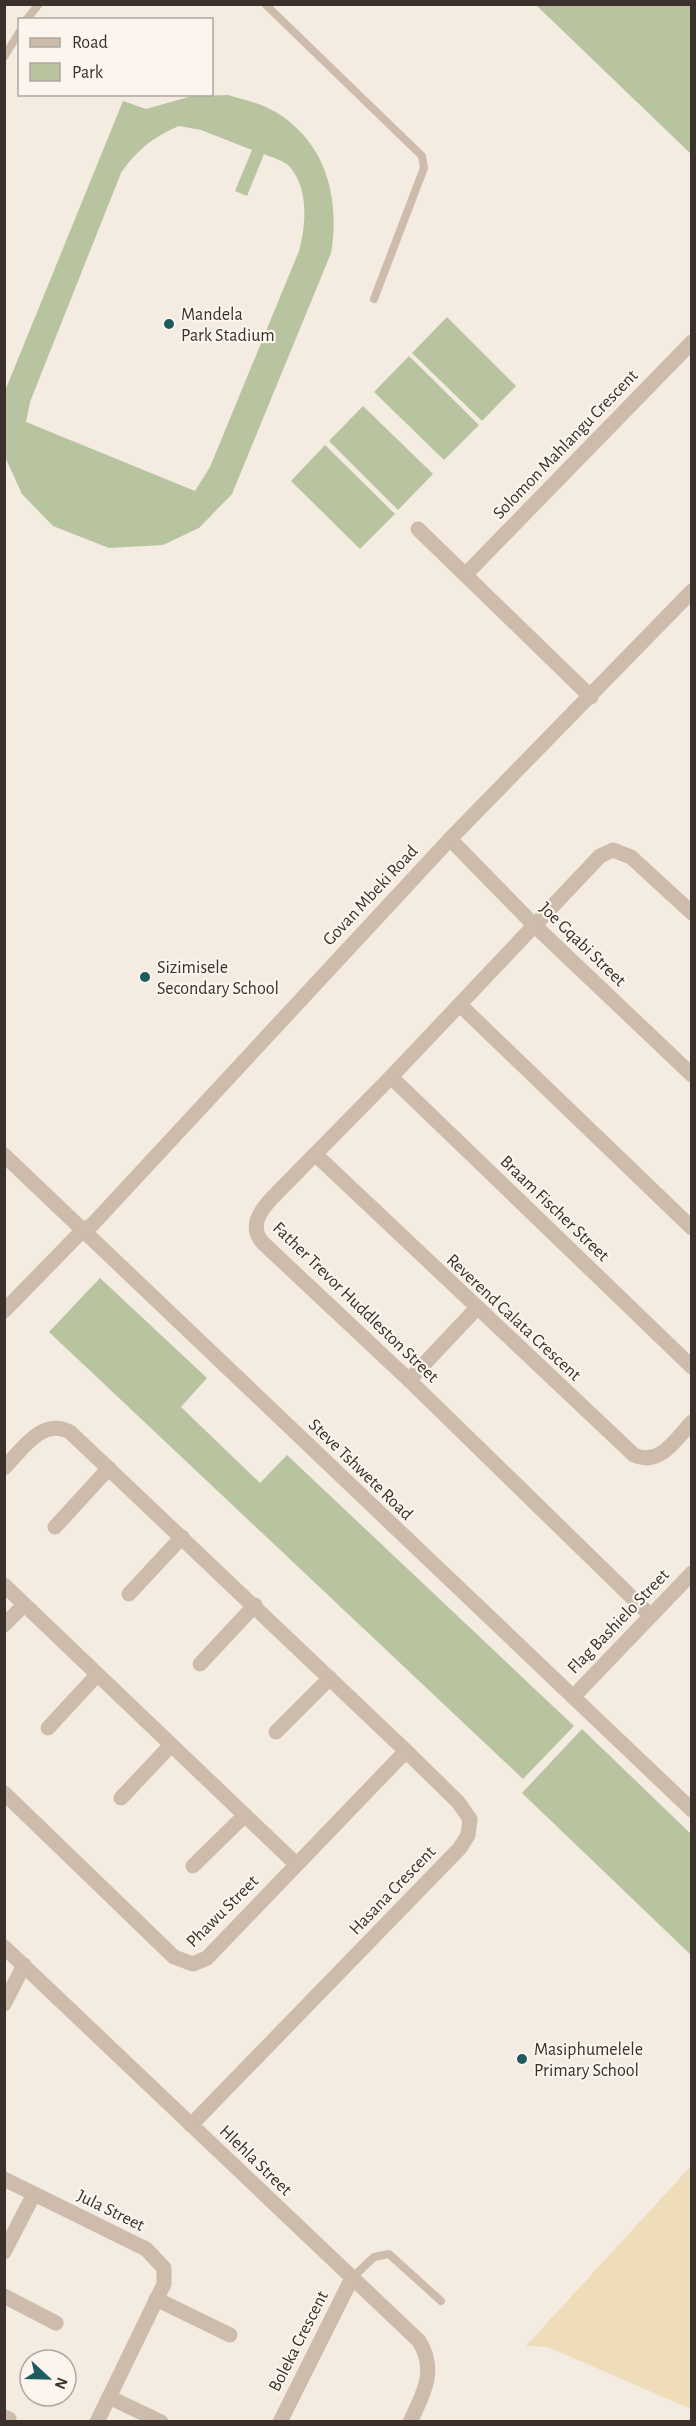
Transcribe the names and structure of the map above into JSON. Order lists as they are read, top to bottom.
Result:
{
  "streets": {
    "street": [
      "Solomon Mahlangu Crescent",
      "Govan Mbeki Road",
      "Joe Gqabi Street",
      "Braam Fischer Street",
      "Father Trevor Huddleston Street",
      "Reverend Calata Crescent",
      "Steve Tshwete Road",
      "Flag Bashielo Street",
      "Hasana Crescent",
      "Phawu Street",
      "Hlehla Street",
      "Jula Street",
      "Boleka Crescent"
    ]
  },
  "crossings": [
    ["Govan Mbeki Road", "Joe Gqabi Street"],
    ["Govan Mbeki Road", "Steve Tshwete Road"],
    ["Joe Gqabi Street", "Father Trevor Huddleston Street"],
    ["Braam Fischer Street", "Father Trevor Huddleston Street"],
    ["Father Trevor Huddleston Street", "Reverend Calata Crescent"],
    ["Father Trevor Huddleston Street", "Flag Bashielo Street"],
    ["Steve Tshwete Road", "Flag Bashielo Street"],
    ["Hasana Crescent", "Phawu Street"],
    ["Hasana Crescent", "Hlehla Street"],
    ["Hlehla Street", "Boleka Crescent"]
  ],
  "places": ["Mandela Park Stadium", "Sizimisele Secondary School", "Masiphumelele Primary School"],
  "legend": ["Road", "Park"],
  "north": "right"
}
